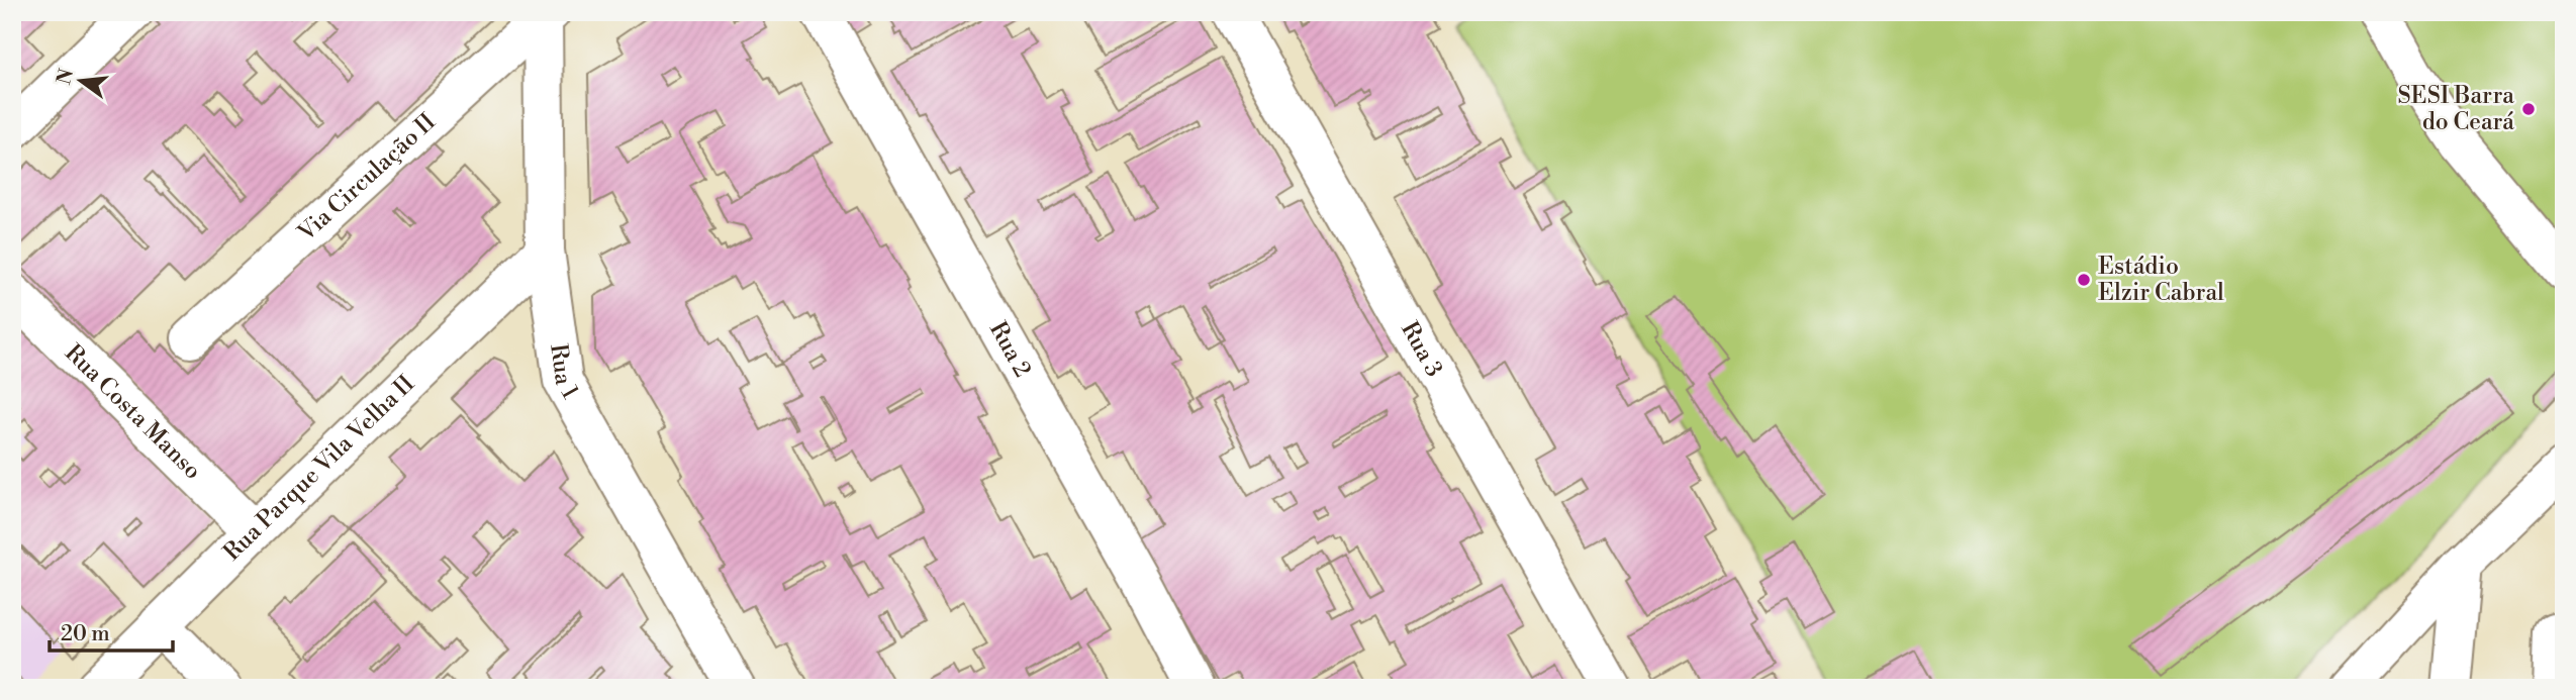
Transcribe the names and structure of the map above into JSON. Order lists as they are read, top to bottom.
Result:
{
  "streets": {
    "street": [
      "Via Circulação II",
      "Rua 2",
      "Rua 3",
      "Rua 1",
      "Rua Costa Manso",
      "Rua Parque Vila Velha II"
    ]
  },
  "crossings": [
    ["Via Circulação II", "Rua 1"],
    ["Rua 1", "Rua Parque Vila Velha II"],
    ["Rua Costa Manso", "Rua Parque Vila Velha II"]
  ],
  "places": ["SESI Barra do Ceará", "Estádio Elzir Cabral"],
  "scale_bar": "20 m",
  "north": "left"
}
